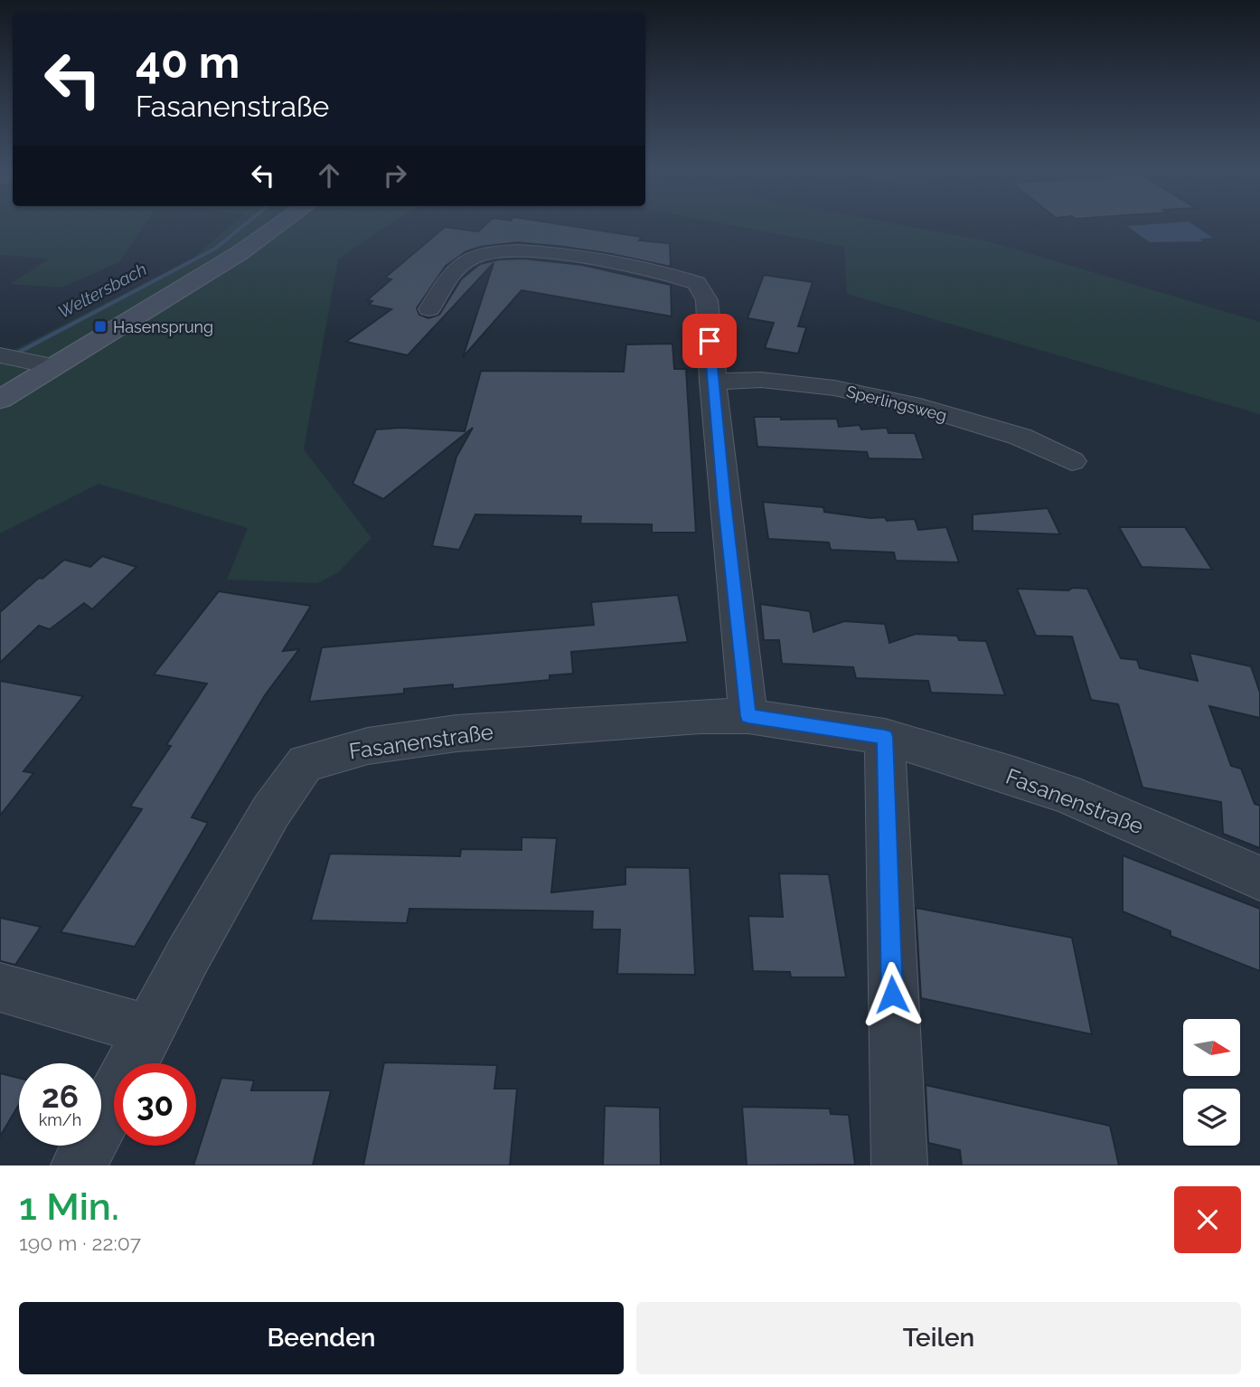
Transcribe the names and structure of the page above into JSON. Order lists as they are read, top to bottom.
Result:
{
  "streets": {
    "street": ["Sperlingsweg", "Fasanenstraße"]
  },
  "water": ["Weltersbach"],
  "places": {
    "transit": ["Hasensprung"]
  },
  "north": "right",
  "page": {
    "turn": ["40 m", "Fasanenstraße"],
    "speed": "26 km/h",
    "limit": "30",
    "heading": ["1 Min.", "190 m · 22:07"],
    "buttons": ["Beenden", "Teilen"]
  }
}
